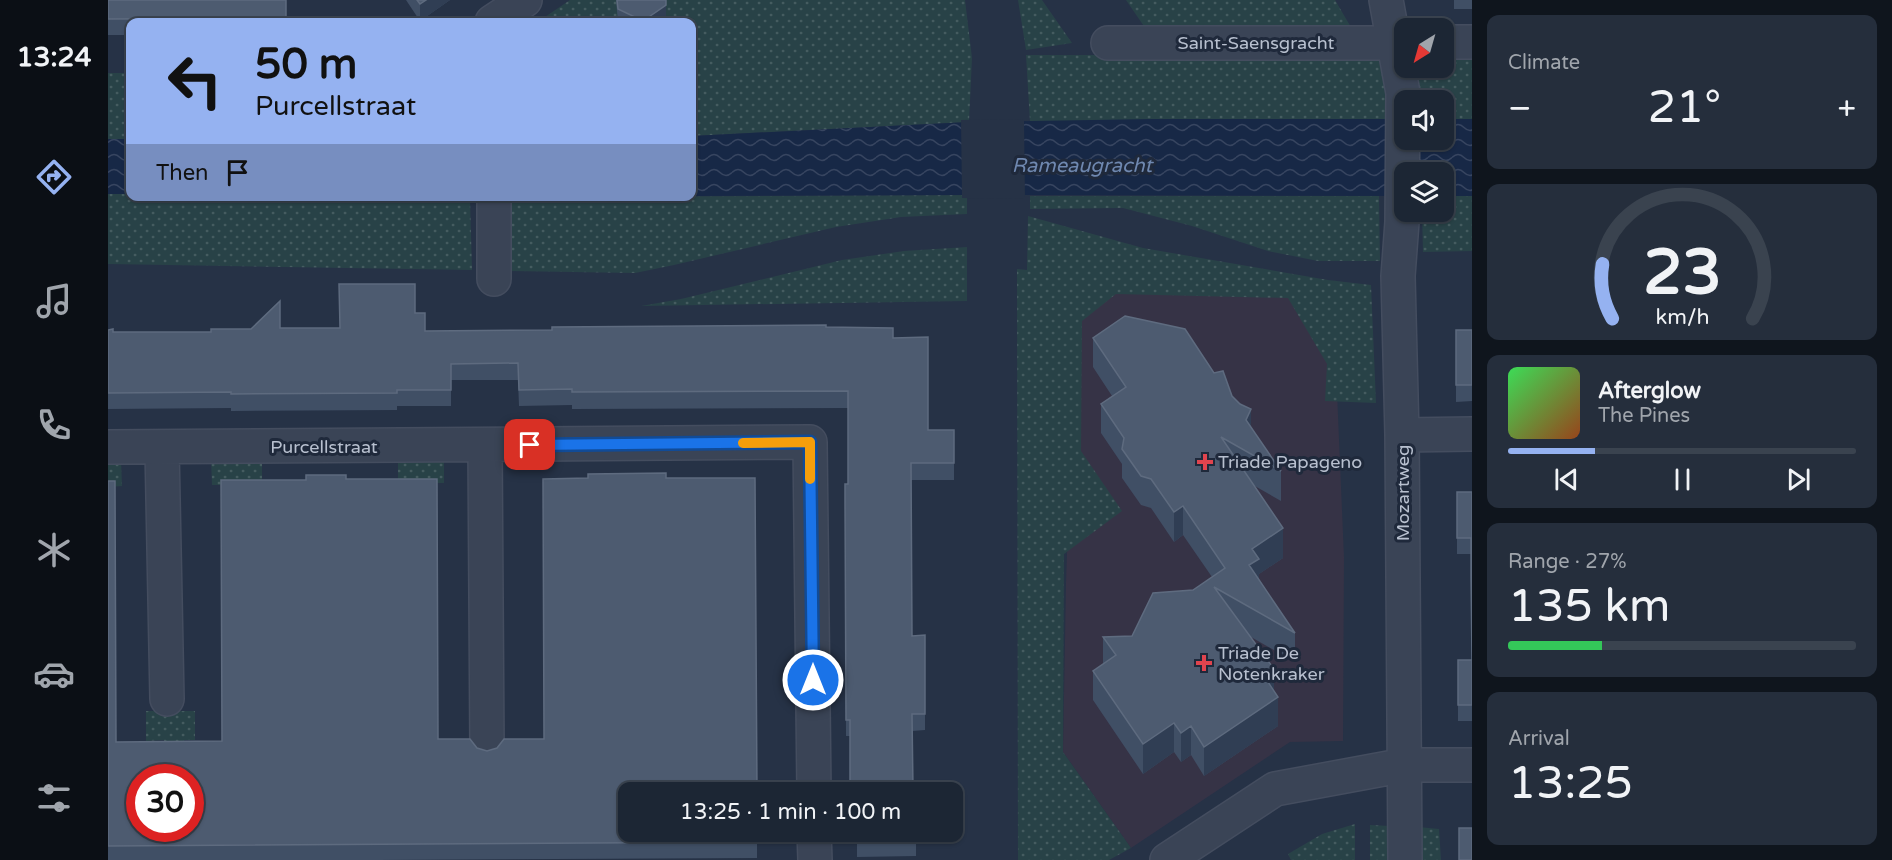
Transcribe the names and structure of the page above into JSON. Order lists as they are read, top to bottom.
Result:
{
  "streets": {
    "street": ["Saint-Saensgracht", "Purcellstraat", "Mozartweg"]
  },
  "water": ["Rameaugracht"],
  "places": {
    "health": ["Triade Papageno", "Triade De Notenkraker"]
  },
  "north": "bottom left",
  "page": {
    "tabs": "13:24",
    "tile": [
      "Climate",
      ["Range · 27%", "135 km"],
      ["Arrival", "13:25"]
    ],
    "turn": ["50 m", "Purcellstraat"],
    "heat": ["−", "21°", "+"],
    "then": "Then",
    "song": ["Afterglow", "The Pines"],
    "limit": "30",
    "trip": "13:25 · 1 min · 100 m",
    "gauge": ["23", "km/h"]
  }
}
